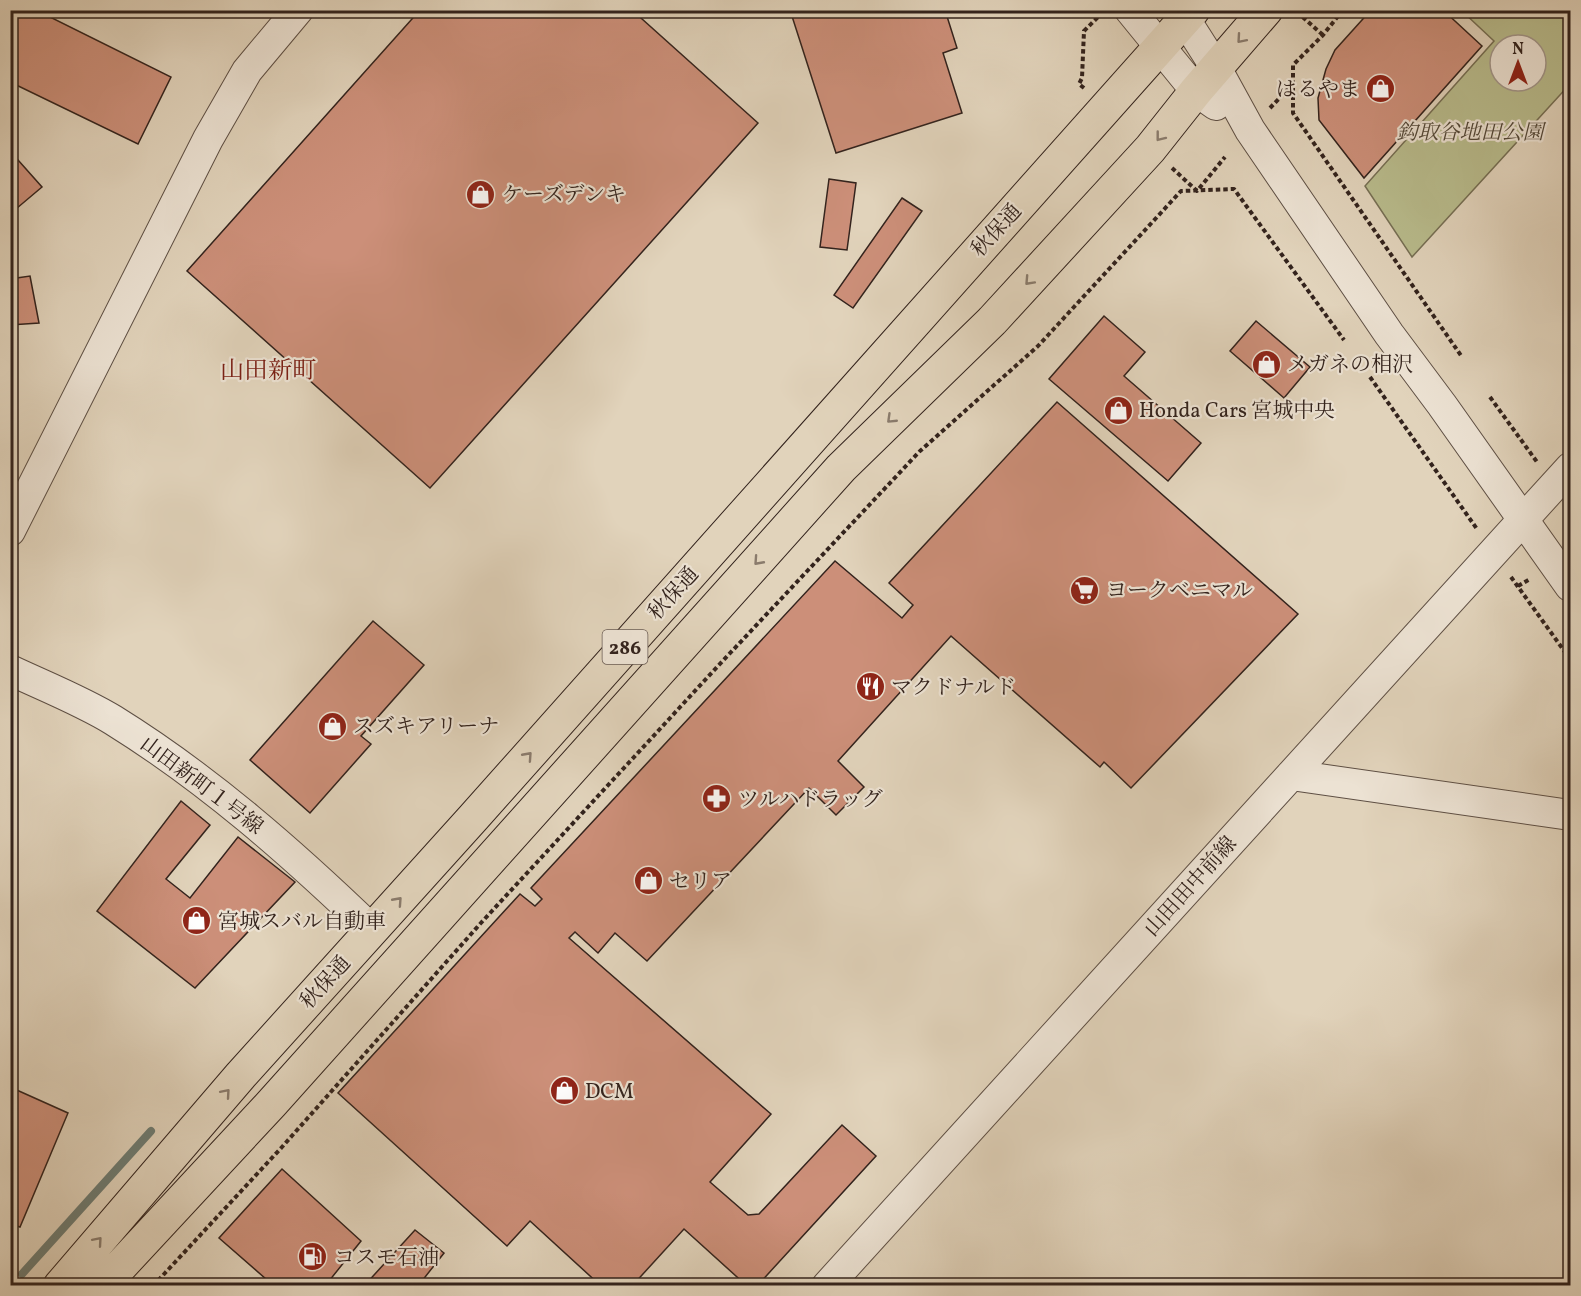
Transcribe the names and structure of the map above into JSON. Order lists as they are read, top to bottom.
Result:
{
  "streets": {
    "highway": ["秋保通", "286"],
    "street": ["山田新町１号線", "山田田中前線"]
  },
  "crossings": [
    ["秋保通", "山田新町１号線"]
  ],
  "districts": ["山田新町"],
  "parks": ["鈎取谷地田公園"],
  "places": {
    "shop": [
      "はるやま",
      "ケーズデンキ",
      "メガネの相沢",
      "Honda Cars 宮城中央",
      "スズキアリーナ",
      "セリア",
      "宮城スバル自動車",
      "DCM"
    ],
    "supermarket": ["ヨークベニマル"],
    "restaurant": ["マクドナルド"],
    "pharmacy": ["ツルハドラッグ"],
    "fuel station": ["コスモ石油"]
  },
  "north": "top"
}
